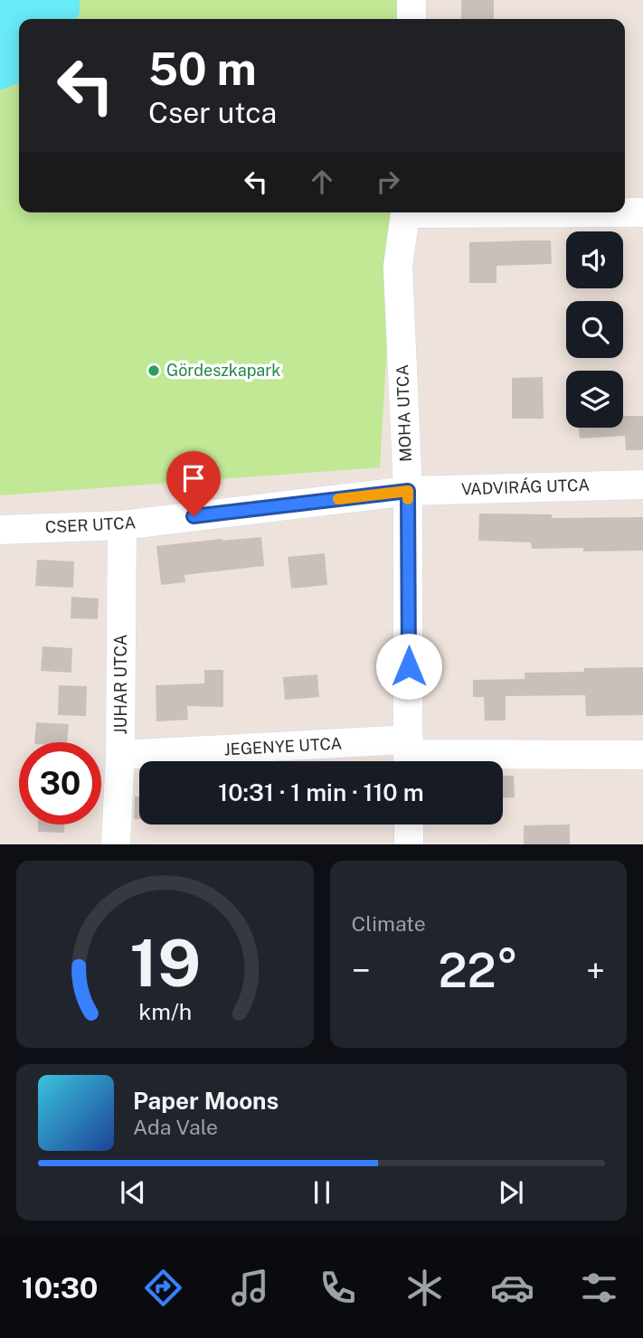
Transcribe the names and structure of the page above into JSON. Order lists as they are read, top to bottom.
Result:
{
  "streets": {
    "street": [
      "MOHA UTCA",
      "VADVIRÁG UTCA",
      "CSER UTCA",
      "JUHAR UTCA",
      "JEGENYE UTCA"
    ]
  },
  "crossings": [
    ["MOHA UTCA", "VADVIRÁG UTCA"],
    ["MOHA UTCA", "CSER UTCA"],
    ["MOHA UTCA", "JEGENYE UTCA"],
    ["VADVIRÁG UTCA", "CSER UTCA"],
    ["CSER UTCA", "JUHAR UTCA"],
    ["JUHAR UTCA", "JEGENYE UTCA"]
  ],
  "places": ["Gördeszkapark"],
  "page": {
    "turn": ["50 m", "Cser utca"],
    "limit": "30",
    "trip": "10:31 · 1 min · 110 m",
    "tile": "Climate",
    "heat": ["−", "22°", "+"],
    "song": ["Paper Moons", "Ada Vale"],
    "tabs": "10:30",
    "gauge": ["19", "km/h"]
  }
}
